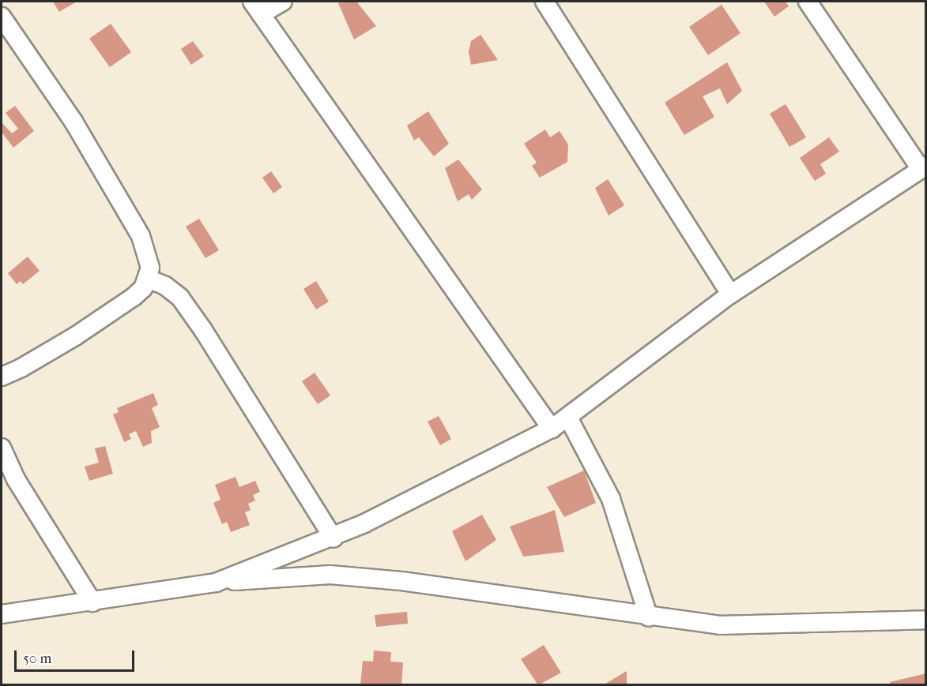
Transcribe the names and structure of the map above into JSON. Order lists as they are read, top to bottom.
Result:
{
  "scale_bar": "50 m"
}
